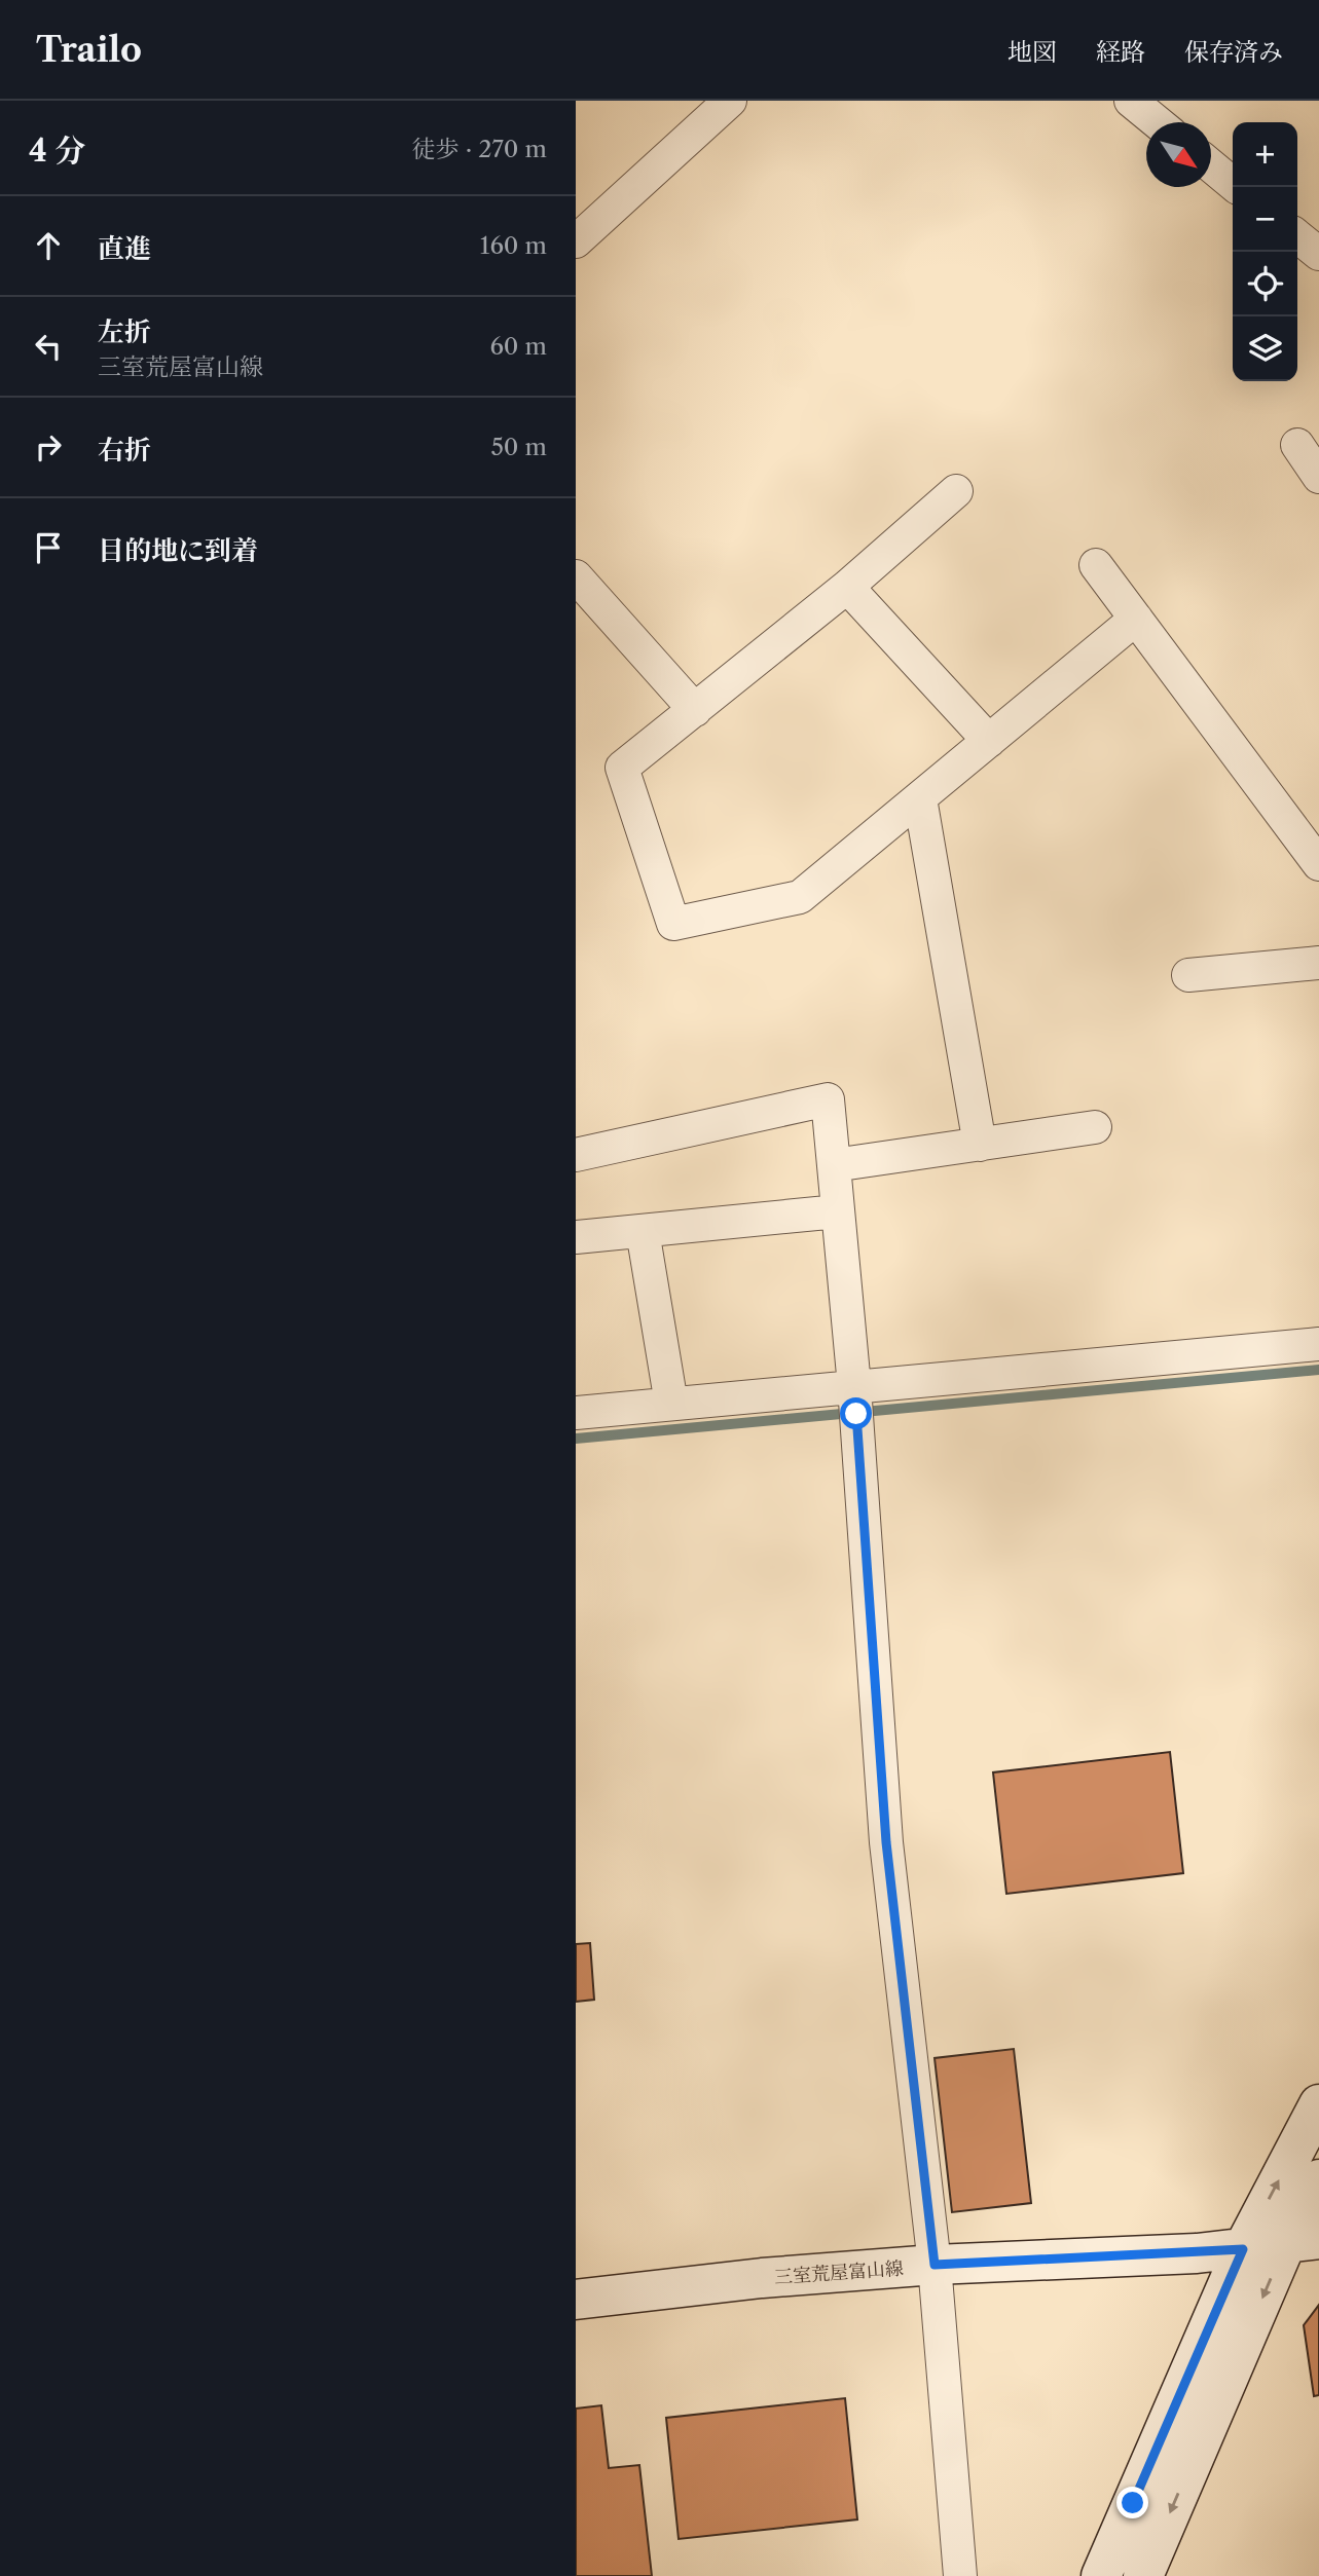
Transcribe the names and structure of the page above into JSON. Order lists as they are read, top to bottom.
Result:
{
  "streets": {
    "street": ["三室荒屋富山線"]
  },
  "north": "bottom right",
  "page": {
    "header": "Trailo",
    "nav": ["地図", "経路", "保存済み"],
    "heading": ["4 分", "徒歩 · 270 m"],
    "map_buttons": ["+", "−"],
    "list": [
      ["直進", "160 m"],
      ["左折", "三室荒屋富山線", "60 m"],
      ["右折", "50 m"],
      "目的地に到着"
    ]
  }
}
